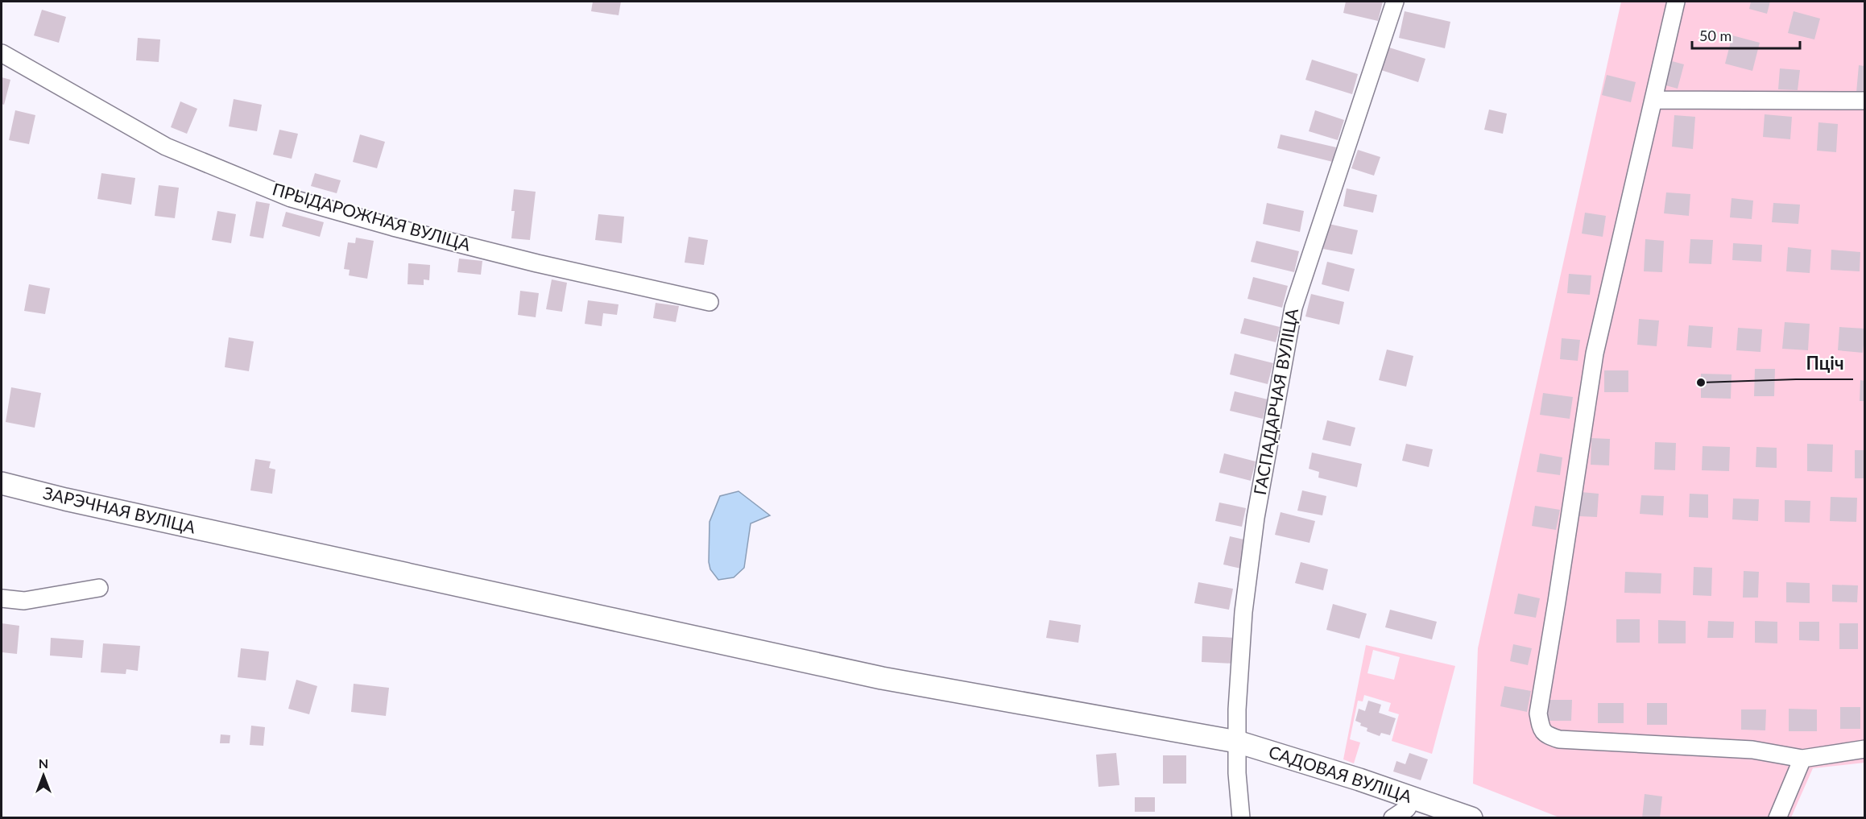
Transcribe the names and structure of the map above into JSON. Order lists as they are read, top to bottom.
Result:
{
  "streets": {
    "street": [
      "ПРЫДАРОЖНАЯ ВУЛІЦА",
      "ГАСПАДАРЧАЯ ВУЛІЦА",
      "ЗАРЭЧНАЯ ВУЛІЦА",
      "САДОВАЯ ВУЛІЦА"
    ]
  },
  "crossings": [
    ["ГАСПАДАРЧАЯ ВУЛІЦА", "ЗАРЭЧНАЯ ВУЛІЦА"],
    ["ГАСПАДАРЧАЯ ВУЛІЦА", "САДОВАЯ ВУЛІЦА"],
    ["ЗАРЭЧНАЯ ВУЛІЦА", "САДОВАЯ ВУЛІЦА"]
  ],
  "places": ["Пціч"],
  "scale_bar": "50 m",
  "north": "top"
}
